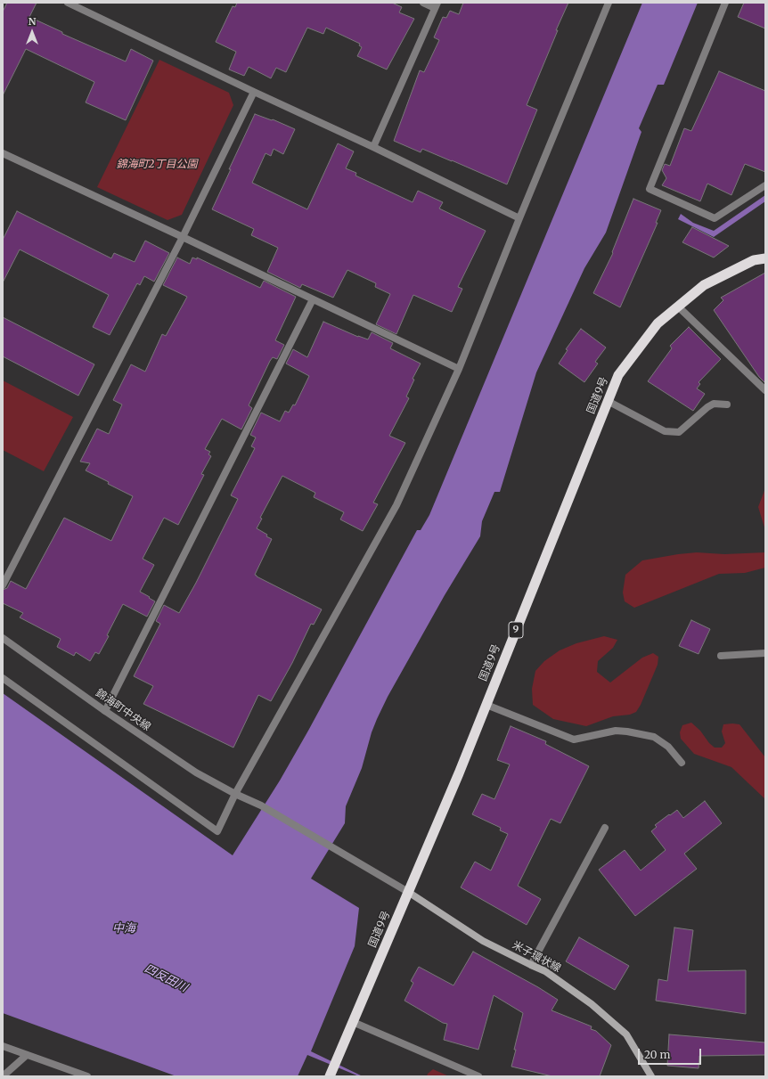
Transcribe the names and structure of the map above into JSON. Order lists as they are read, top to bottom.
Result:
{
  "streets": {
    "highway": ["国道9号", "9"],
    "main road": ["米子環状線"],
    "street": ["錦海町中央線"]
  },
  "crossings": [
    ["国道9号", "錦海町中央線"],
    ["国道9号", "米子環状線"],
    ["錦海町中央線", "米子環状線"]
  ],
  "water": ["中海", "四反田川"],
  "parks": ["錦海町2丁目公園"],
  "scale_bar": "20 m",
  "north": "top"
}
